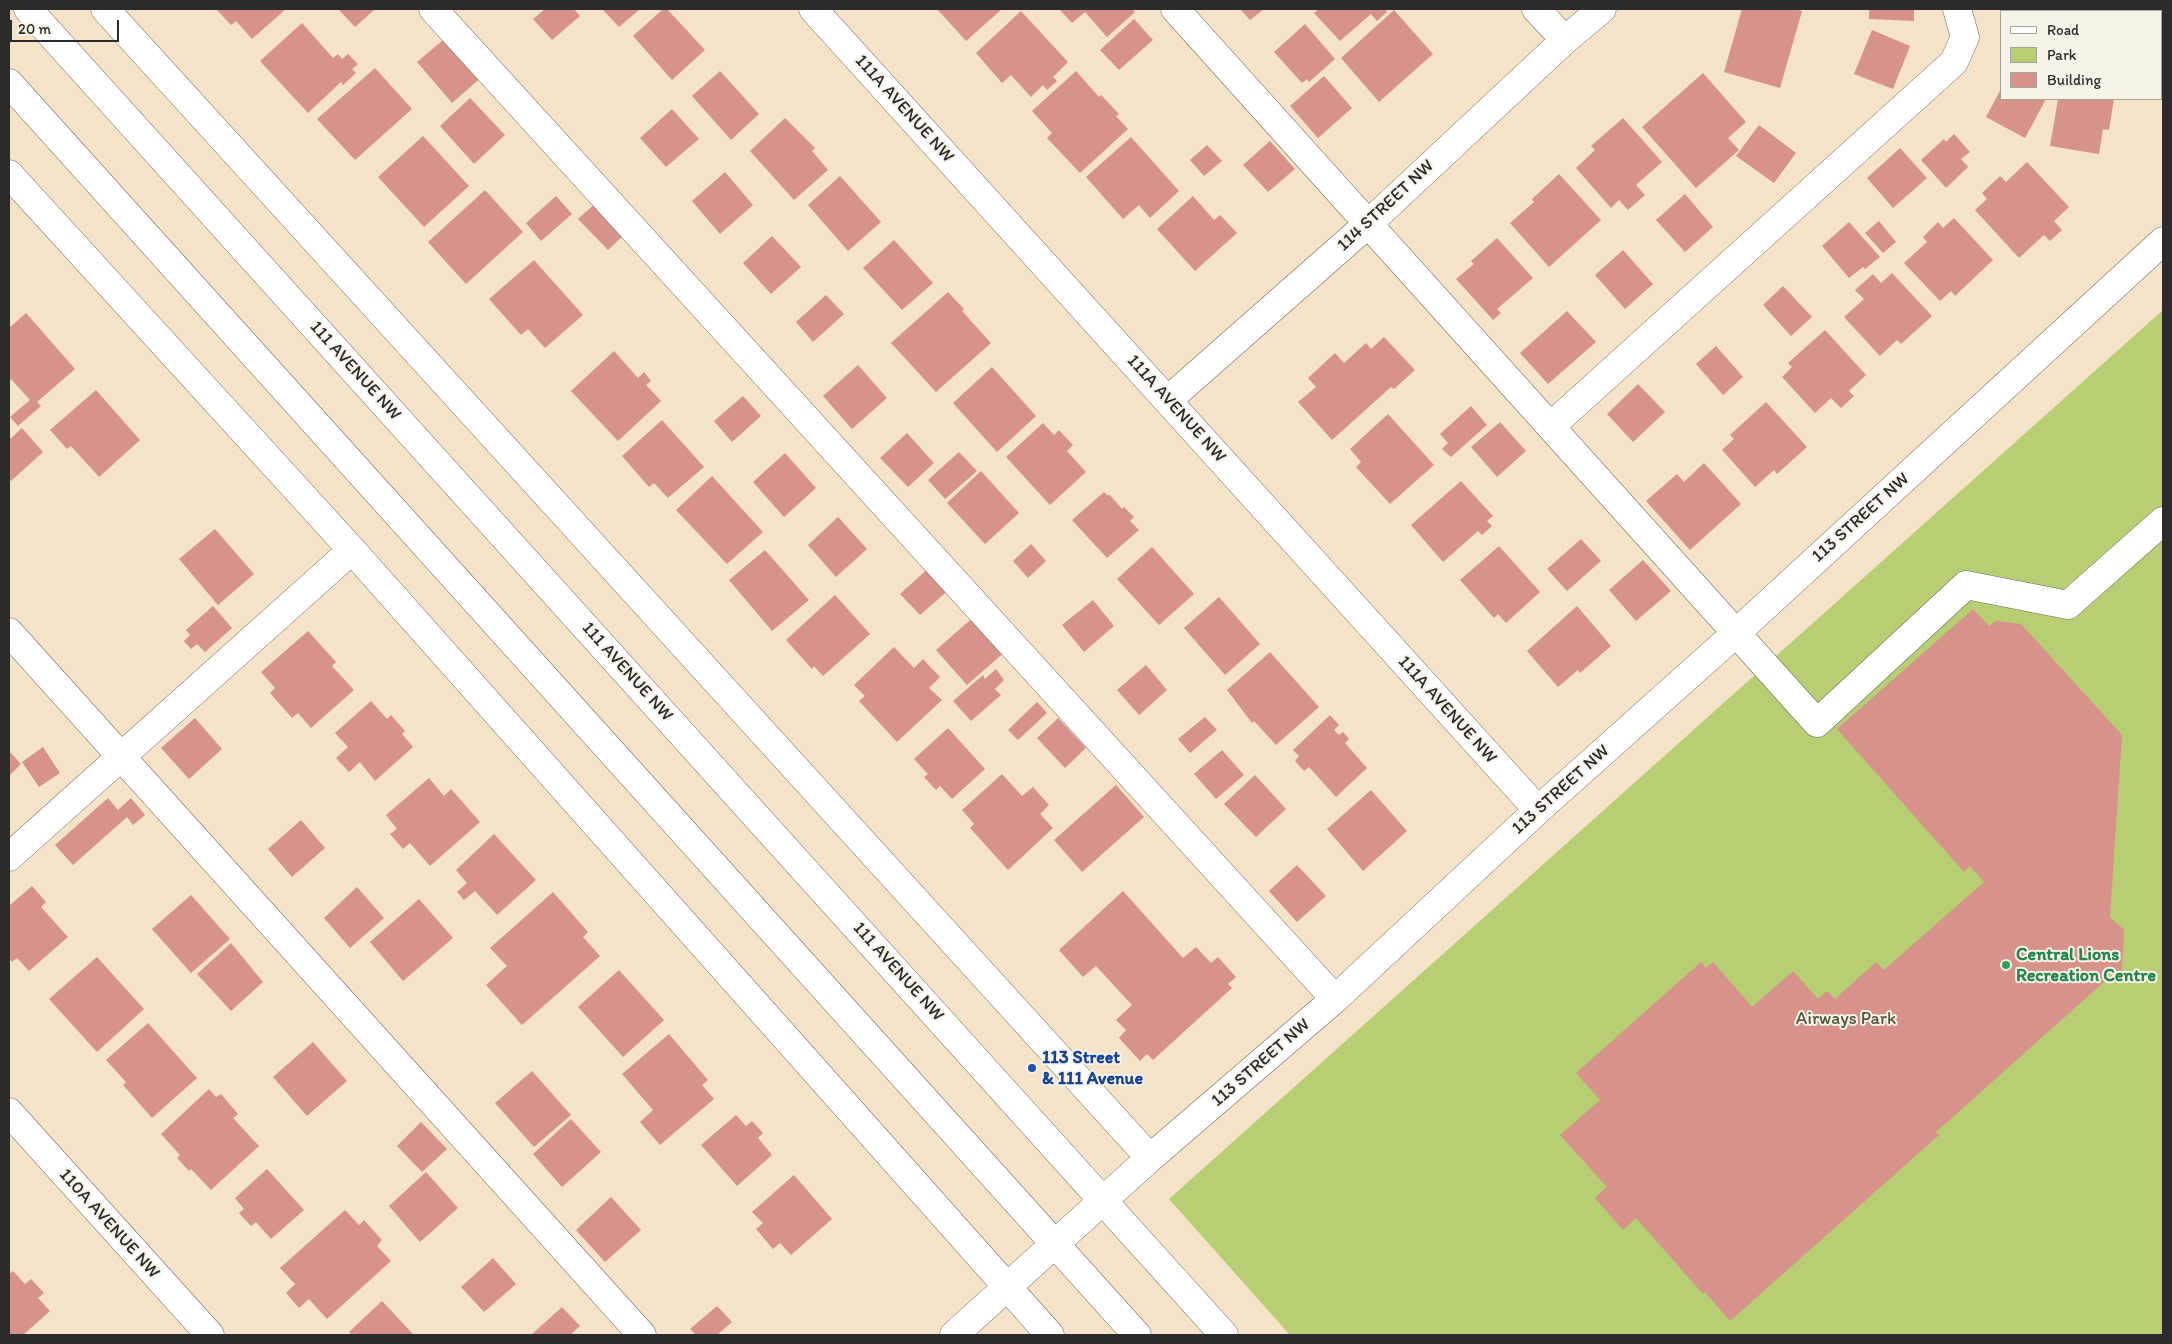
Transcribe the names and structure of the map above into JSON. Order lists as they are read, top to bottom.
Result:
{
  "streets": {
    "street": [
      "111A AVENUE NW",
      "114 STREET NW",
      "111 AVENUE NW",
      "113 STREET NW",
      "110A AVENUE NW"
    ]
  },
  "crossings": [
    ["111A AVENUE NW", "114 STREET NW"],
    ["111A AVENUE NW", "113 STREET NW"],
    ["111 AVENUE NW", "113 STREET NW"]
  ],
  "parks": ["Airways Park"],
  "places": ["Central Lions Recreation Centre", "113 Street & 111 Avenue"],
  "legend": ["Road", "Park", "Building"],
  "scale_bar": "20 m"
}
